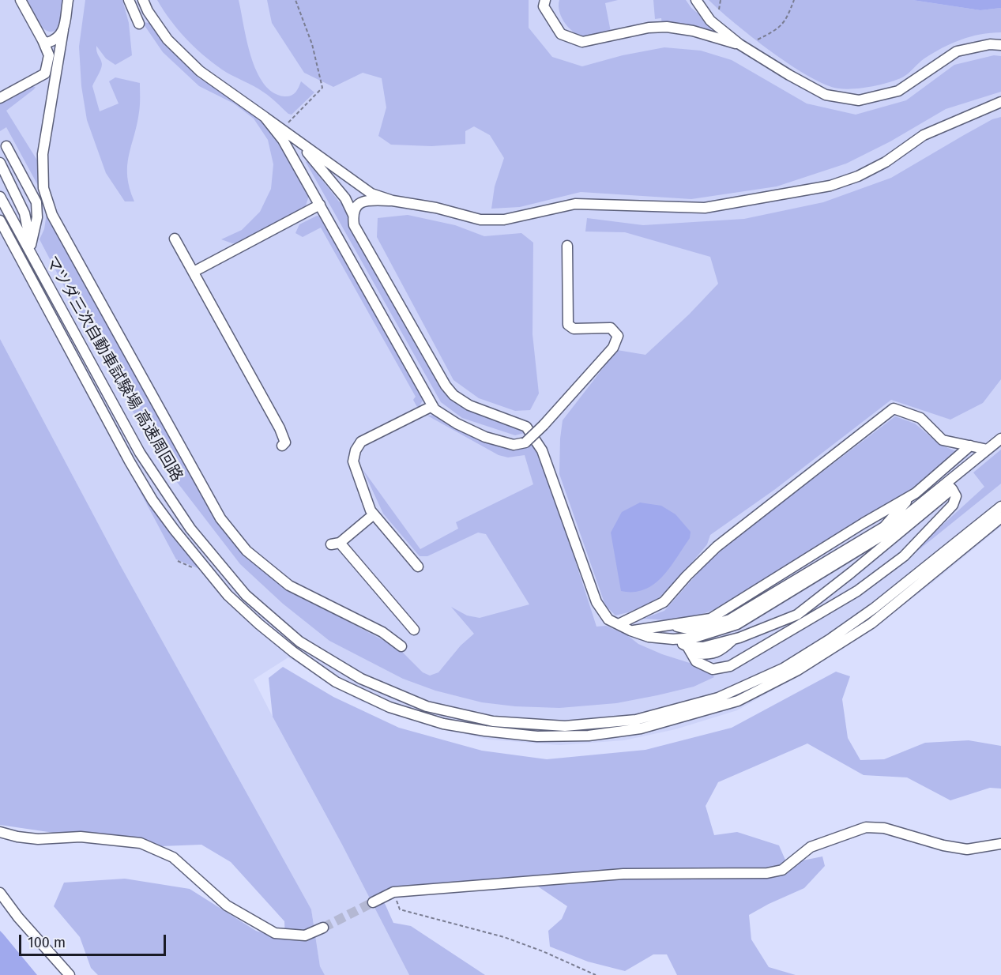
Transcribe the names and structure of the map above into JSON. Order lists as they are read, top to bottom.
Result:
{
  "streets": {
    "street": ["マツダ三次自動車試験場 高速周回路"]
  },
  "scale_bar": "100 m"
}
